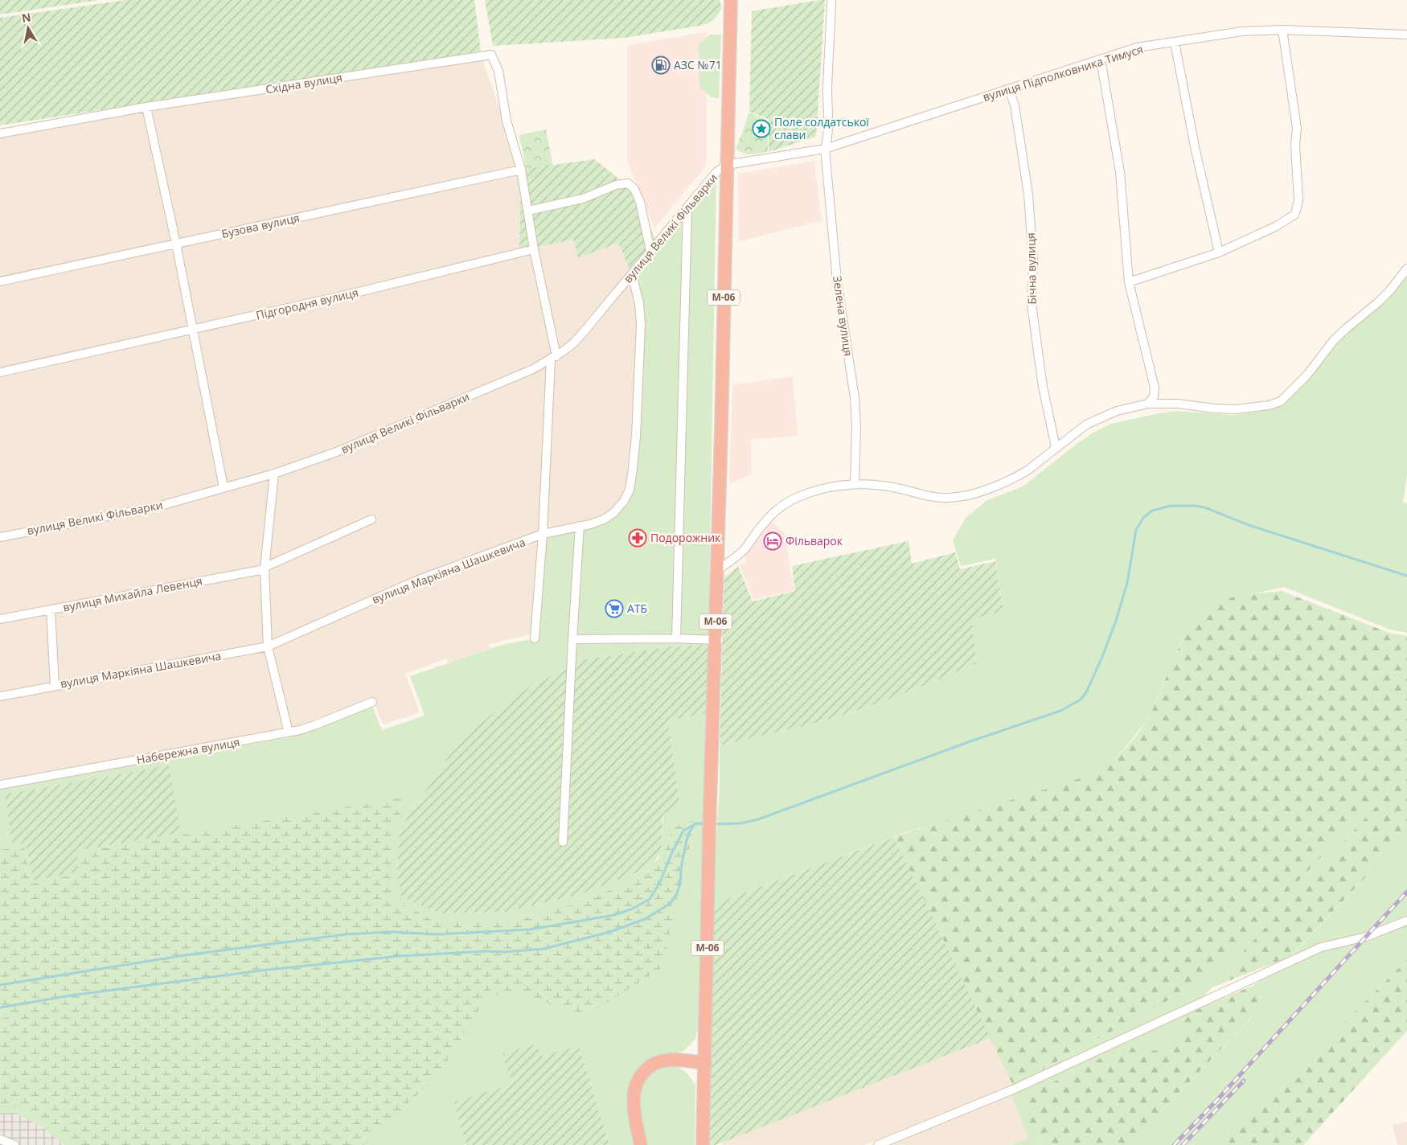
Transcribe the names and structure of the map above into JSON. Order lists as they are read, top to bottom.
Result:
{
  "streets": {
    "highway": ["М-06"],
    "street": [
      "вулиця Підполковника Тимуся",
      "Східна вулиця",
      "Бузова вулиця",
      "вулиця Великі Фільварки",
      "Бічна вулиця",
      "Підгородня вулиця",
      "Зелена вулиця",
      "вулиця Маркіяна Шашкевича",
      "вулиця Михайла Левенця",
      "Набережна вулиця"
    ]
  },
  "crossings": [
    ["вулиця Підполковника Тимуся", "вулиця Великі Фільварки"],
    ["вулиця Підполковника Тимуся", "Бічна вулиця"],
    ["вулиця Підполковника Тимуся", "М-06"],
    ["вулиця Підполковника Тимуся", "Зелена вулиця"],
    ["Східна вулиця", "Бузова вулиця"],
    ["вулиця Великі Фільварки", "М-06"],
    ["вулиця Великі Фільварки", "вулиця Маркіяна Шашкевича"]
  ],
  "places": {
    "fuel station": ["АЗС №71"],
    "place": ["Поле солдатської слави"],
    "pharmacy": ["Подорожник"],
    "hotel": ["Фільварок"],
    "supermarket": ["АТБ"]
  },
  "north": "top"
}
